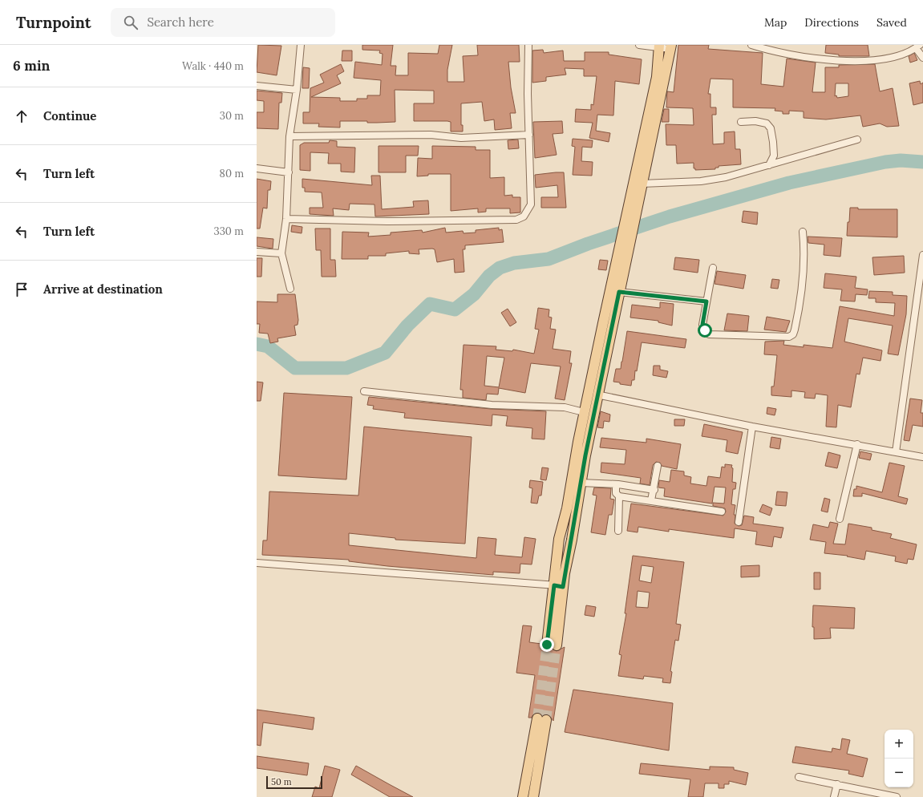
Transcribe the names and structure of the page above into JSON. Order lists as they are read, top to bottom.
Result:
{
  "scale_bar": "50 m",
  "page": {
    "header": "Turnpoint",
    "search": "Search here",
    "nav": ["Map", "Directions", "Saved"],
    "heading": ["6 min", "Walk · 440 m"],
    "list": [
      ["Continue", "30 m"],
      ["Turn left", "80 m"],
      ["Turn left", "330 m"],
      "Arrive at destination"
    ],
    "map_buttons": ["+", "−"],
    "scale": "50 m"
  }
}
